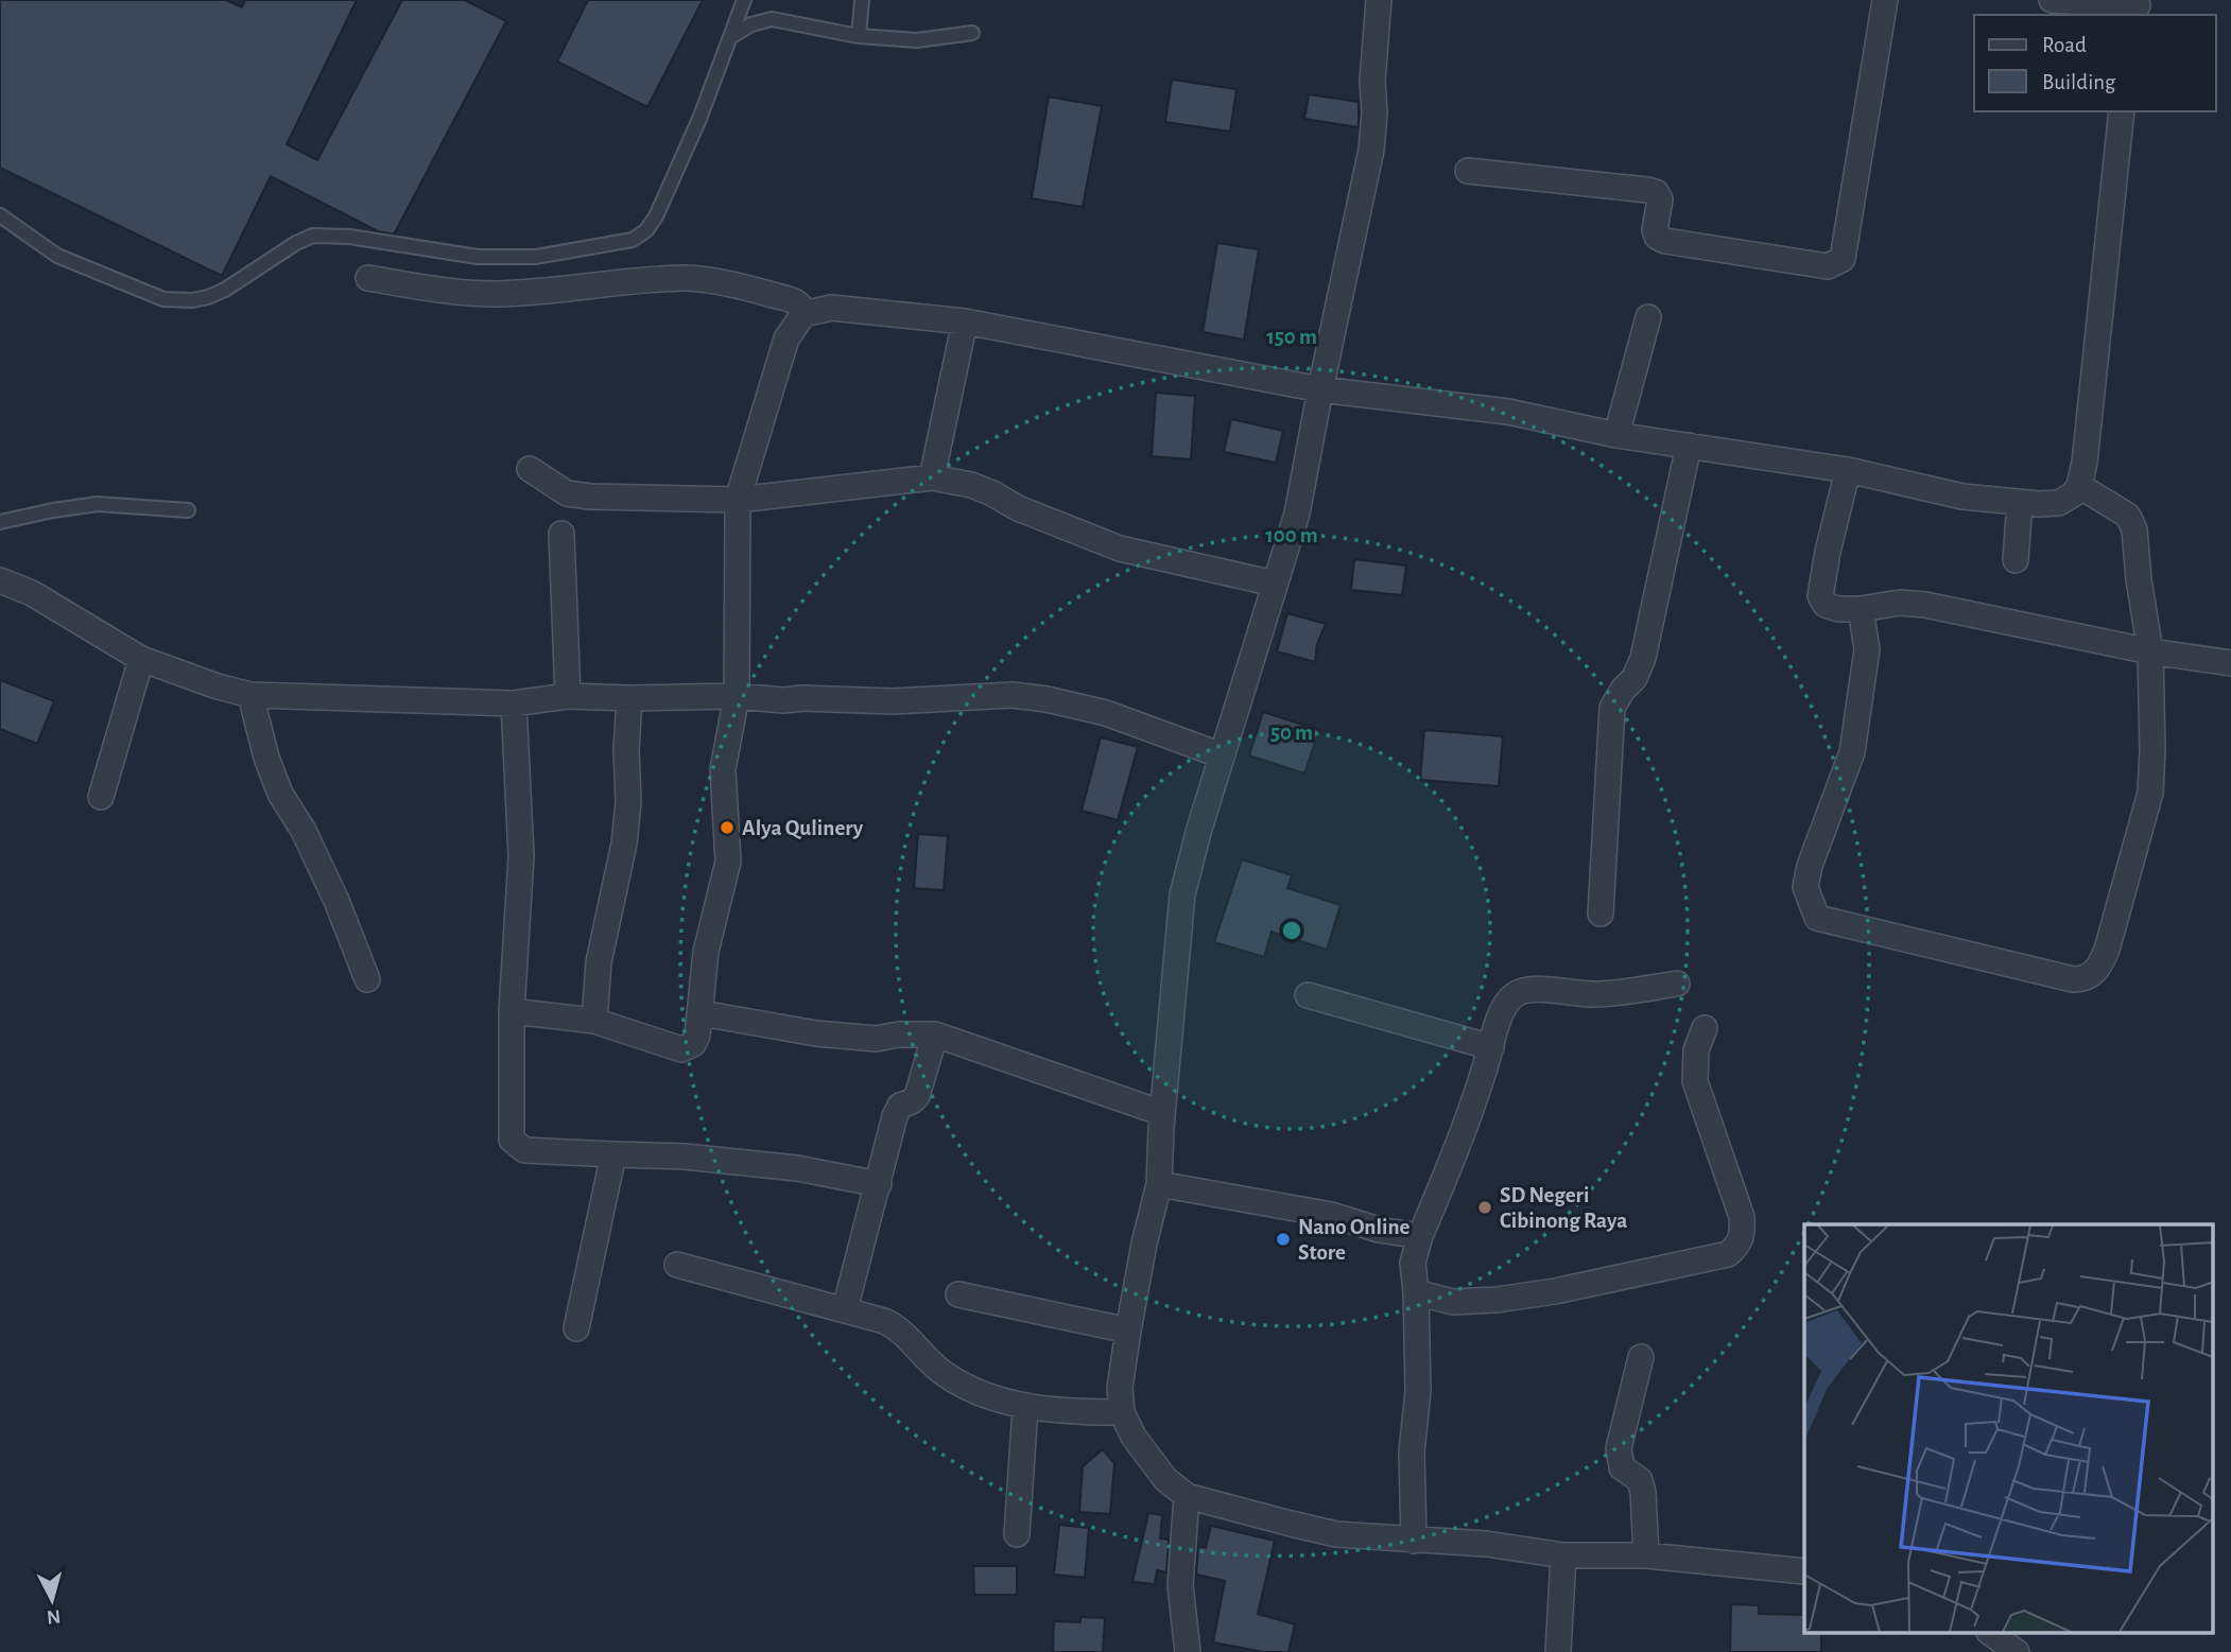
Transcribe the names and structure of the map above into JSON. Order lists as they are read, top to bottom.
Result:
{
  "places": ["Alya Qulinery", "SD Negeri Cibinong Raya", "Nano Online Store"],
  "legend": ["Road", "Building"],
  "north": "bottom",
  "rings": ["150 m", "100 m", "50 m"]
}
